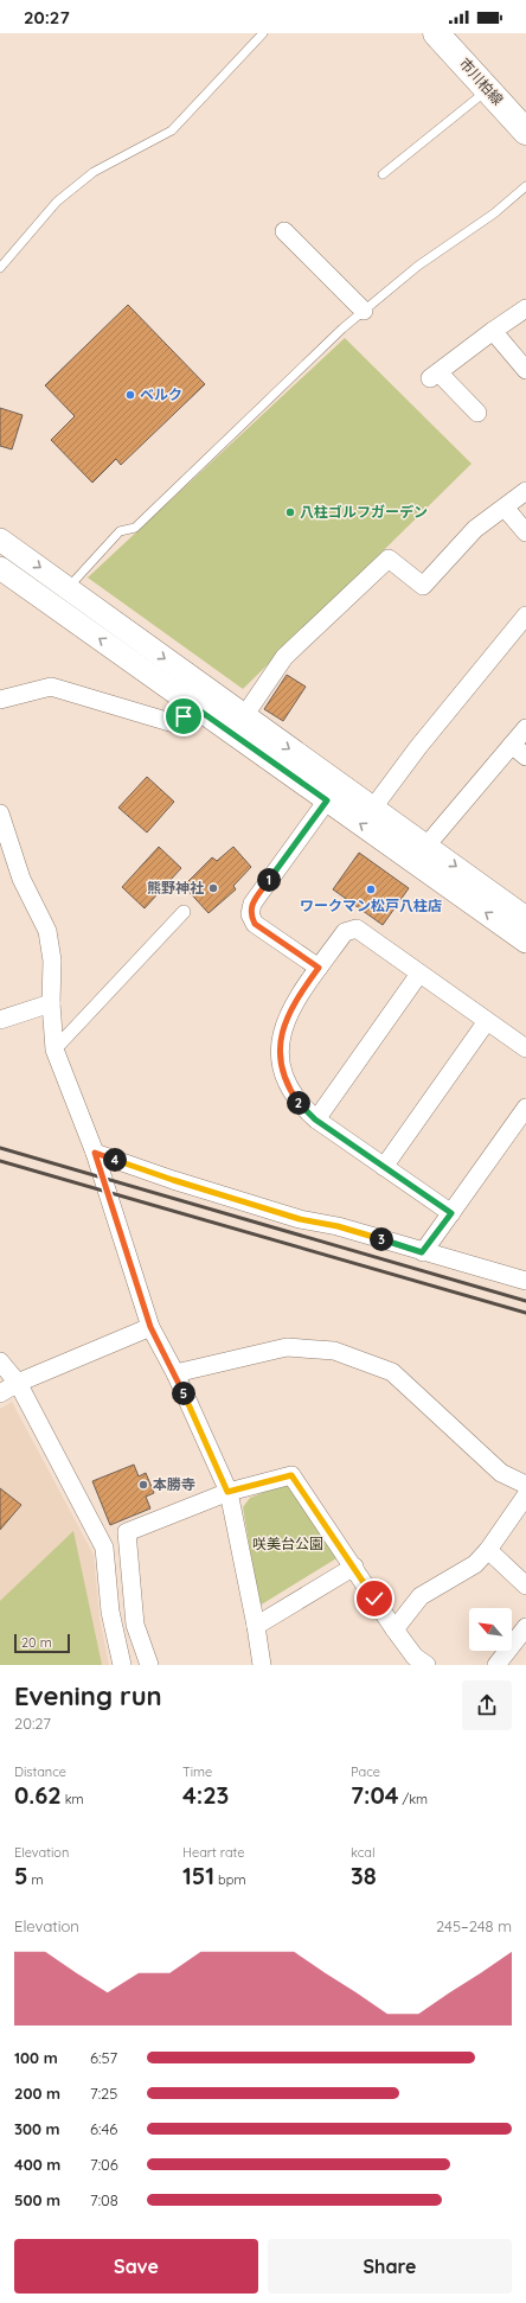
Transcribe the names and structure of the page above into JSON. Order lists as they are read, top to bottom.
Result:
{
  "streets": {
    "main road": ["市川柏線"]
  },
  "parks": ["咲美台公園"],
  "places": [
    "ベルク",
    "八柱ゴルフガーデン",
    "熊野神社",
    "ワークマン松戸八柱店",
    "本勝寺"
  ],
  "scale_bar": "20 m",
  "north": "top left",
  "page": {
    "status": "20:27",
    "pins": [
      "1",
      "2",
      "4",
      "3",
      "5"
    ],
    "scale": "20 m",
    "heading": ["Evening run", "20:27"],
    "stats": [
      ["Distance", "0.62 km"],
      ["Time", "4:23"],
      ["Pace", "7:04 /km"],
      ["Elevation", "5 m"],
      ["Heart rate", "151 bpm"],
      ["kcal", "38"]
    ],
    "chart": ["Elevation", "245–248 m"],
    "list": [
      {
        "name": "100 m",
        "note": "6:57"
      },
      {
        "name": "200 m",
        "note": "7:25"
      },
      {
        "name": "300 m",
        "note": "6:46"
      },
      {
        "name": "400 m",
        "note": "7:06"
      },
      {
        "name": "500 m",
        "note": "7:08"
      }
    ],
    "buttons": ["Save", "Share"]
  }
}
